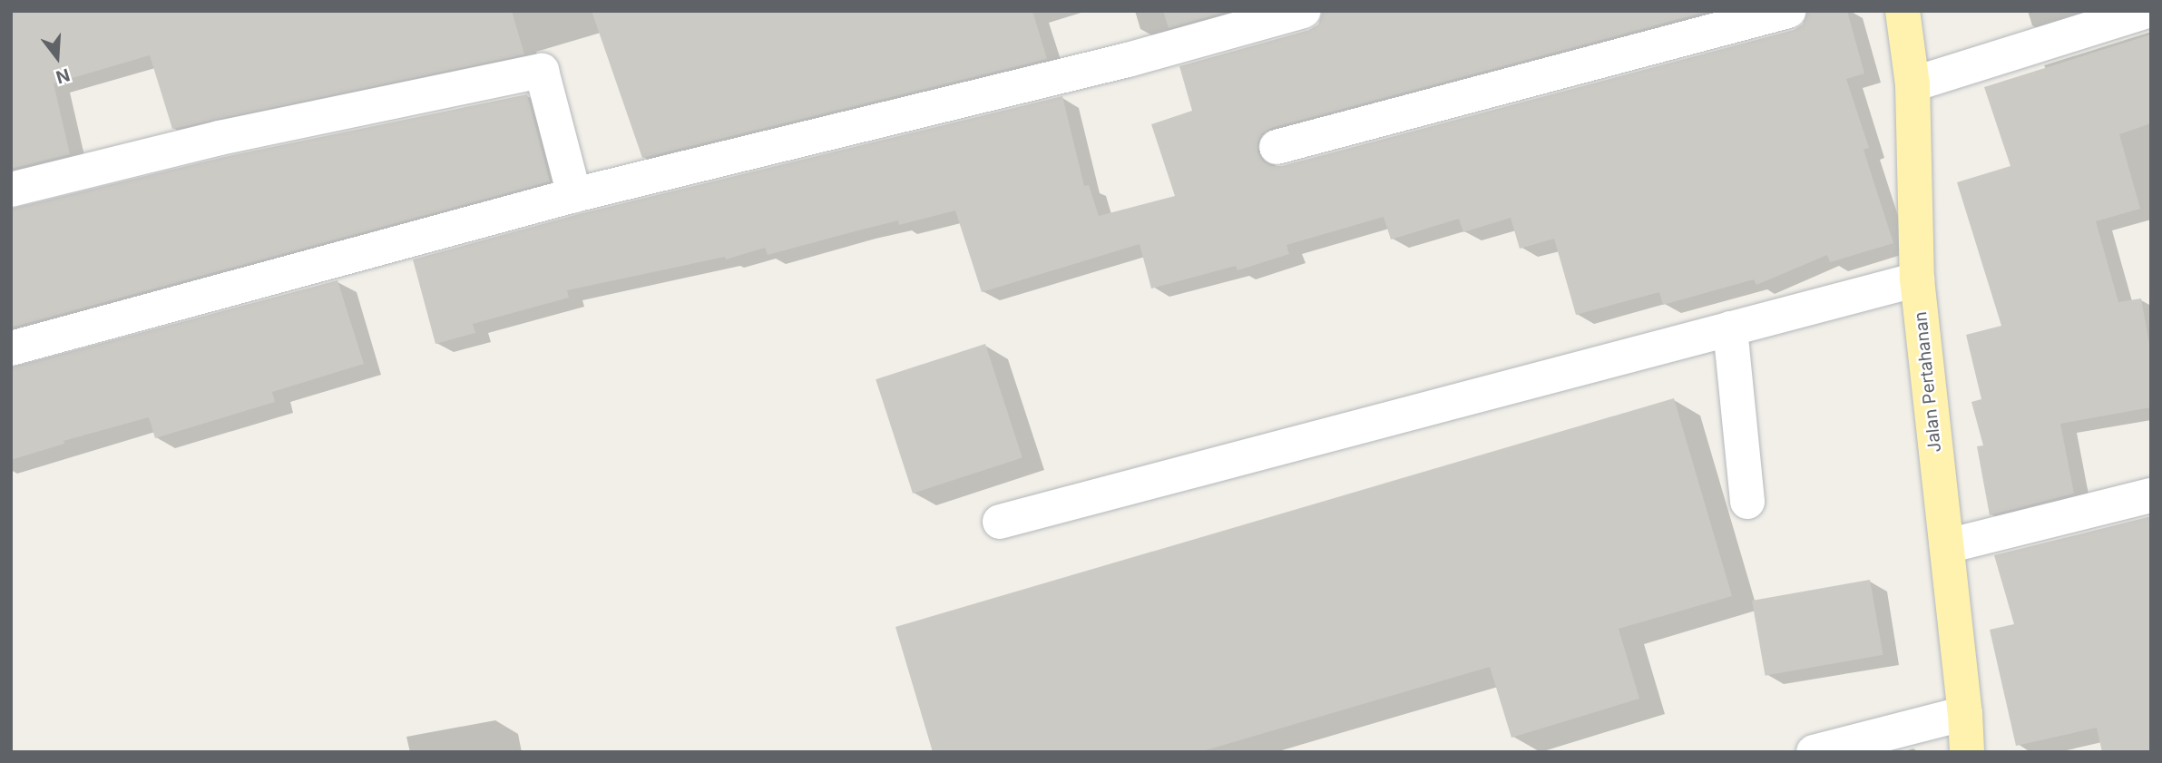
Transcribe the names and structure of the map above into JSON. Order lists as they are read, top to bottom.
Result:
{
  "streets": {
    "main road": ["Jalan Pertahanan"]
  },
  "north": "bottom"
}
